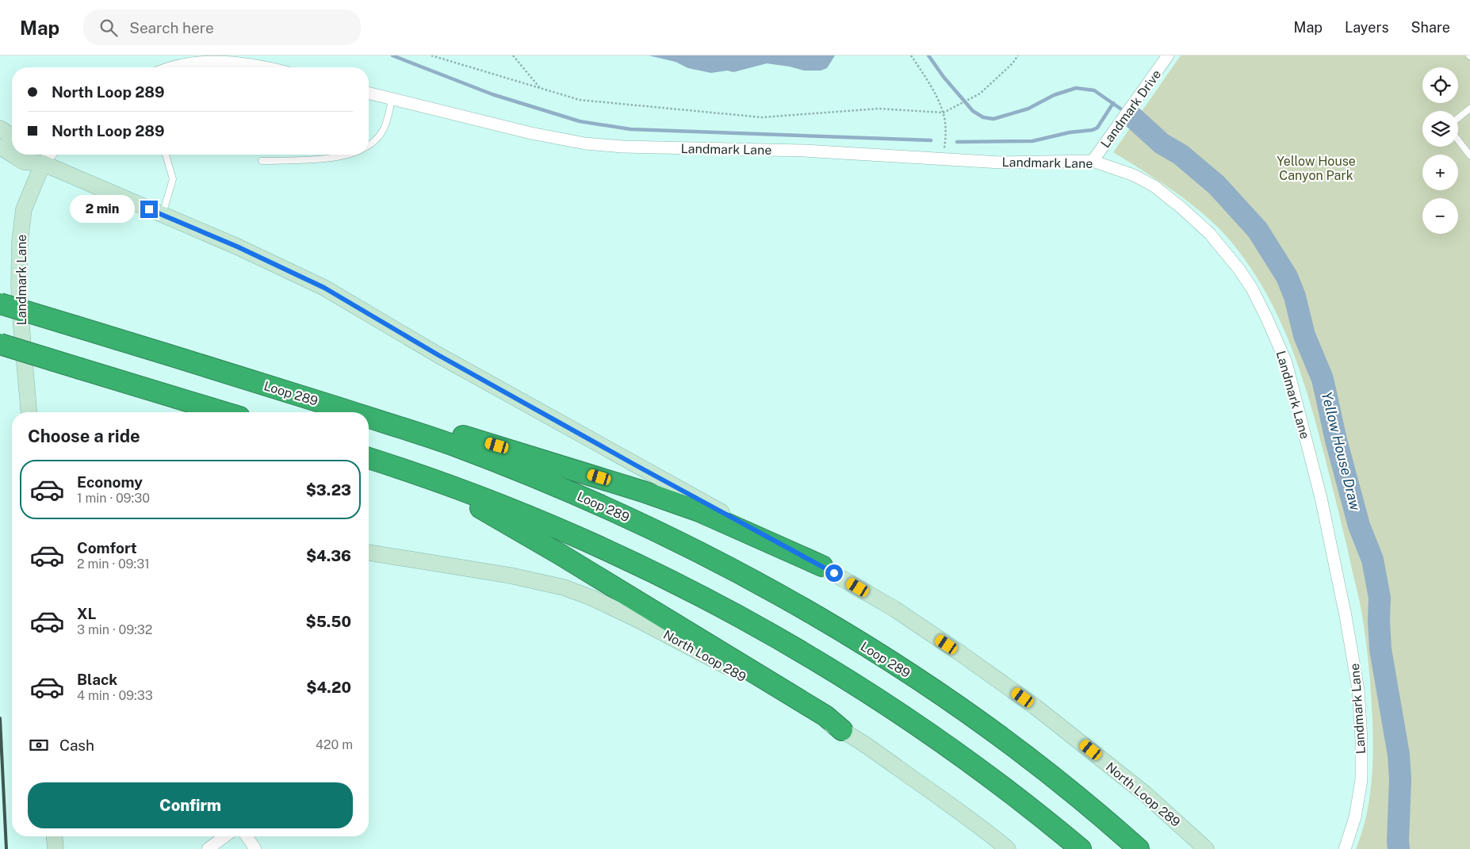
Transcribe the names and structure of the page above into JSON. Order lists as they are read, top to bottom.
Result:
{
  "streets": {
    "highway": ["Loop 289"],
    "main road": ["Landmark Lane", "North Loop 289"],
    "street": ["Landmark Drive"]
  },
  "crossings": [
    ["Landmark Drive", "Landmark Lane"],
    ["Landmark Lane", "North Loop 289"]
  ],
  "water": ["Yellow House Draw"],
  "parks": ["Yellow House Canyon Park"],
  "page": {
    "header": "Map",
    "search": "Search here",
    "nav": ["Map", "Layers", "Share"],
    "map_buttons": ["+", "−"],
    "banner": ["North Loop 289", "North Loop 289"],
    "bubble": "2 min",
    "heading": "Choose a ride",
    "list": [
      {
        "name": "Economy",
        "note": "1 min · 09:30",
        "value": "$3.23"
      },
      {
        "name": "Comfort",
        "note": "2 min · 09:31",
        "value": "$4.36"
      },
      {
        "name": "XL",
        "note": "3 min · 09:32",
        "value": "$5.50"
      },
      {
        "name": "Black",
        "note": "4 min · 09:33",
        "value": "$4.20"
      }
    ],
    "pay": ["Cash", "420 m"],
    "buttons": "Confirm"
  }
}
